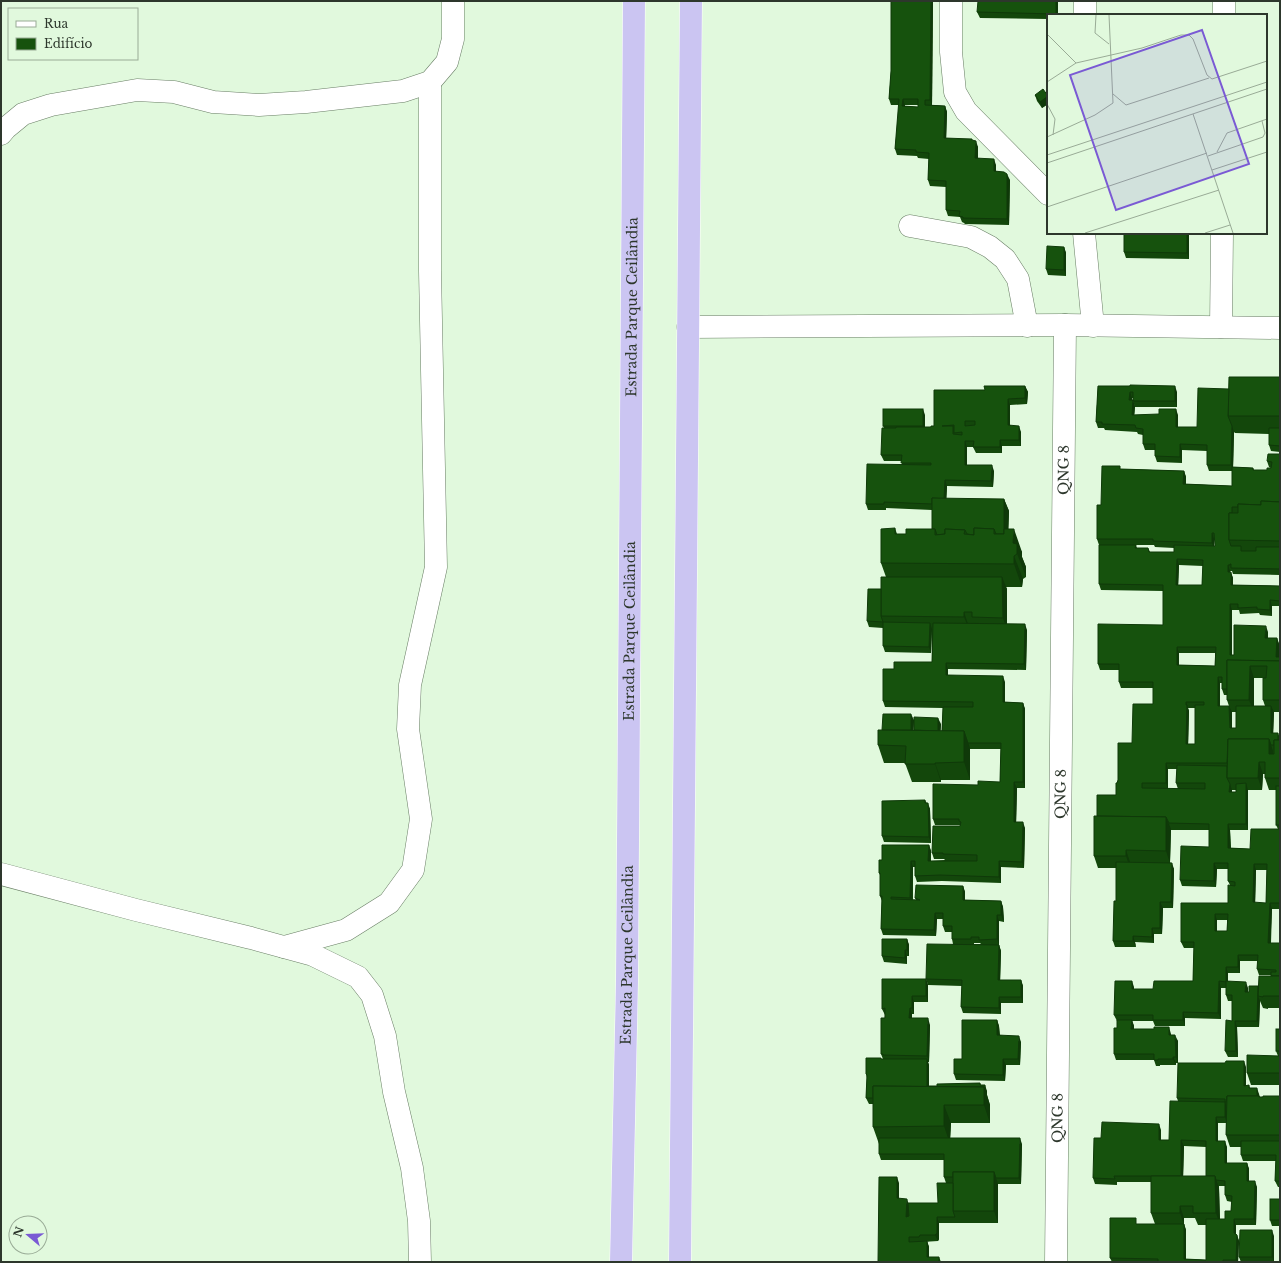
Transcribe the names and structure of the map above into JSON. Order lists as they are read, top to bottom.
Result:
{
  "streets": {
    "highway": ["Estrada Parque Ceilândia"],
    "street": ["QNG 8"]
  },
  "legend": ["Rua", "Edifício"],
  "north": "left"
}
